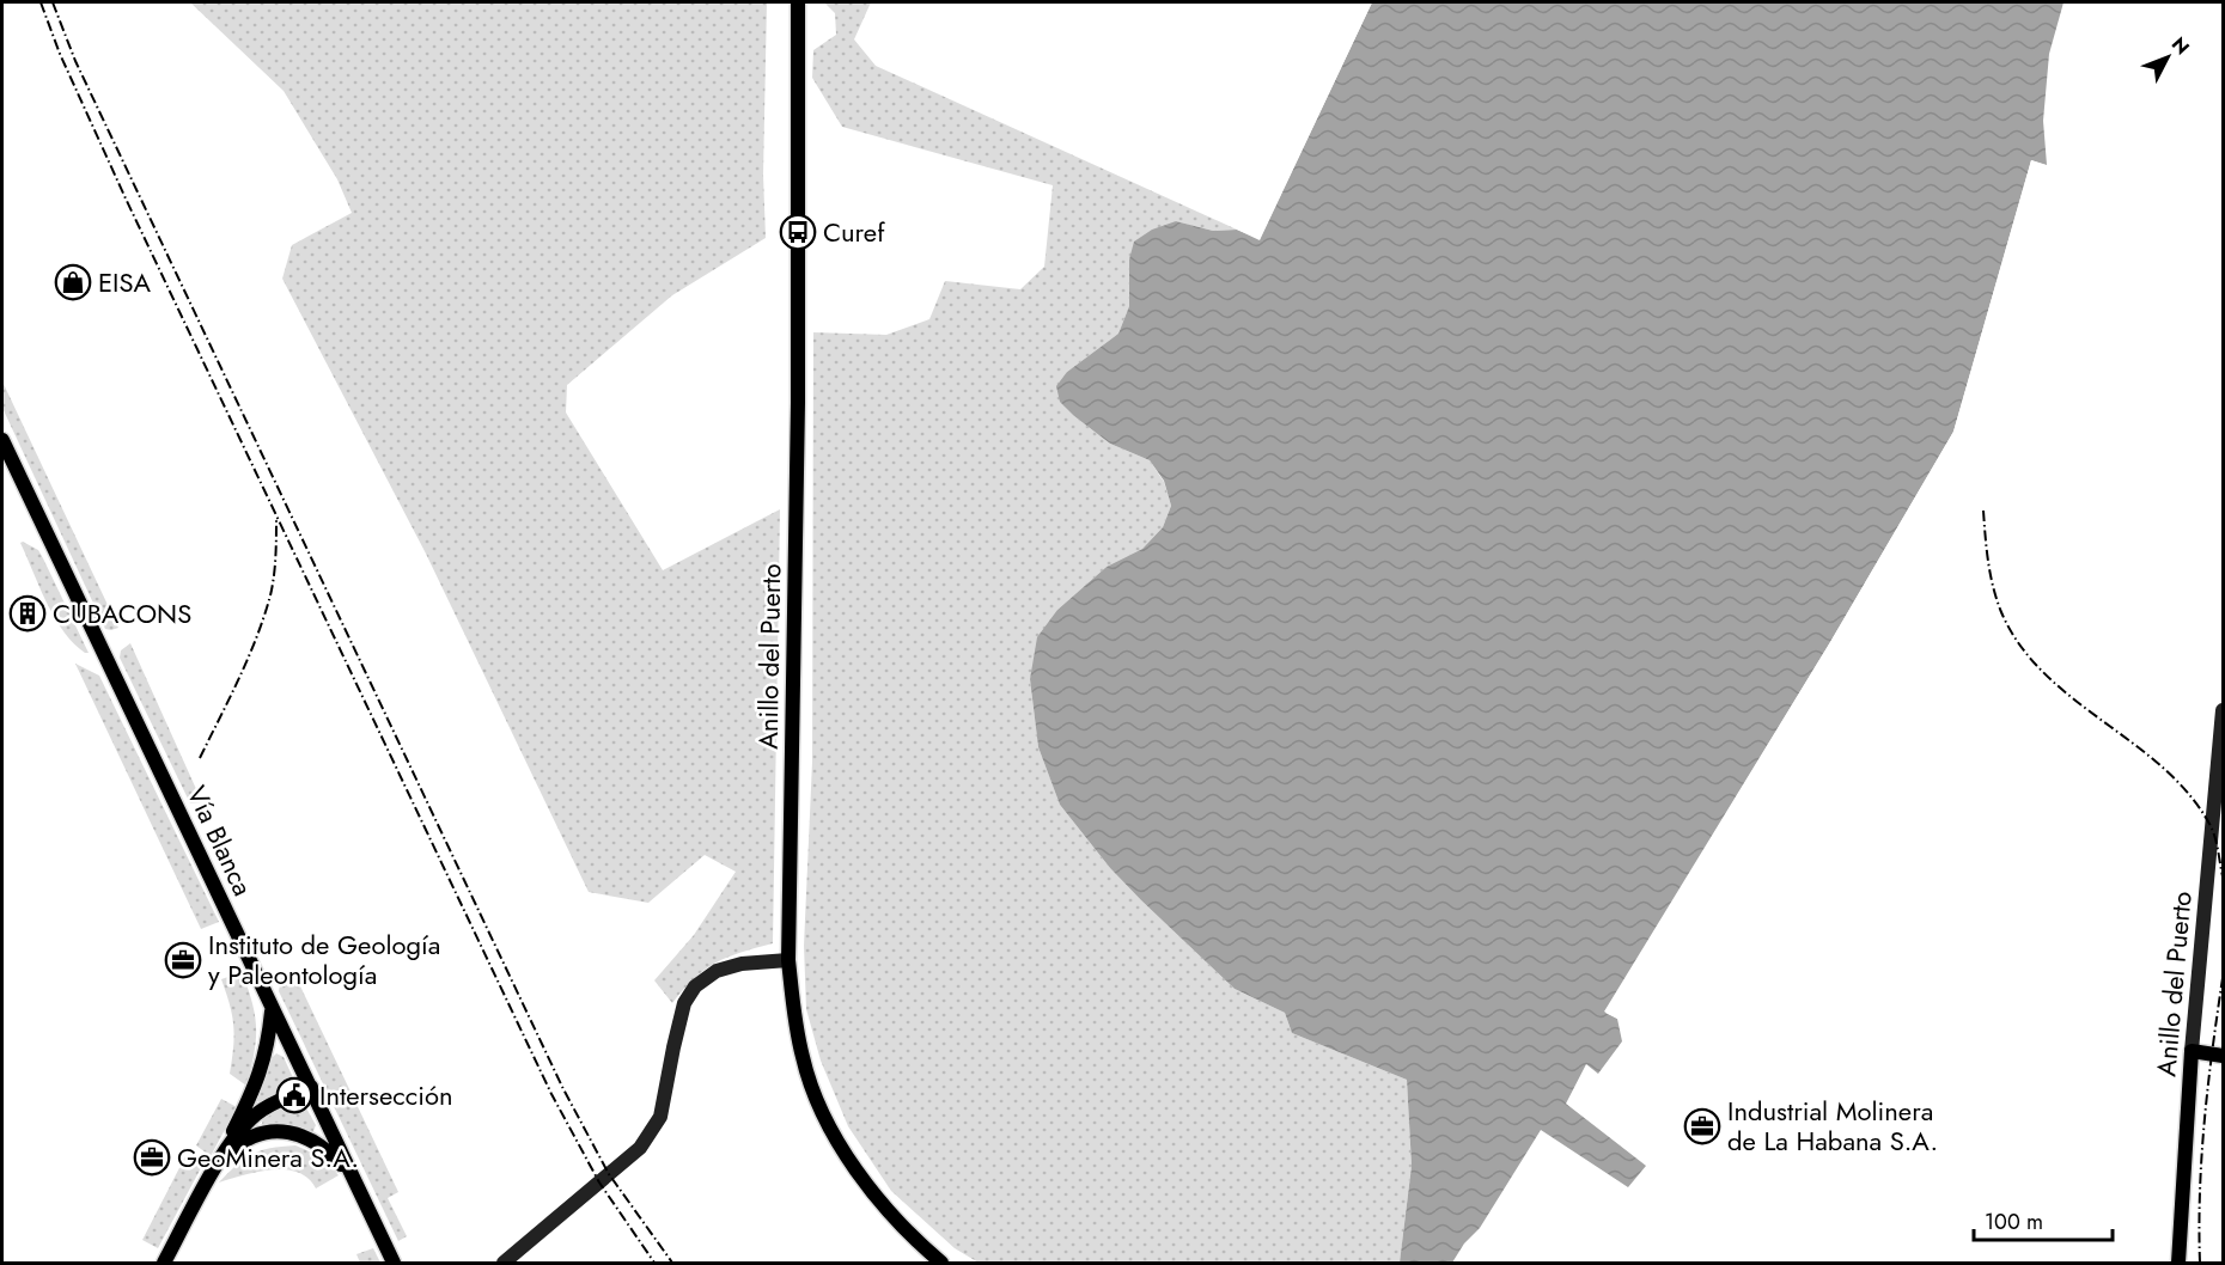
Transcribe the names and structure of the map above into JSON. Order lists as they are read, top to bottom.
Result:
{
  "streets": {
    "main road": ["Anillo del Puerto", "Vía Blanca"]
  },
  "places": {
    "bus stop": ["Curef"],
    "shop": ["EISA"],
    "building": ["CUBACONS"],
    "office": ["Instituto de Geología y Paleontología", "Industrial Molinera de La Habana S.A.", "GeoMinera S.A."],
    "public building": ["Intersección"]
  },
  "scale_bar": "100 m",
  "north": "top right"
}
